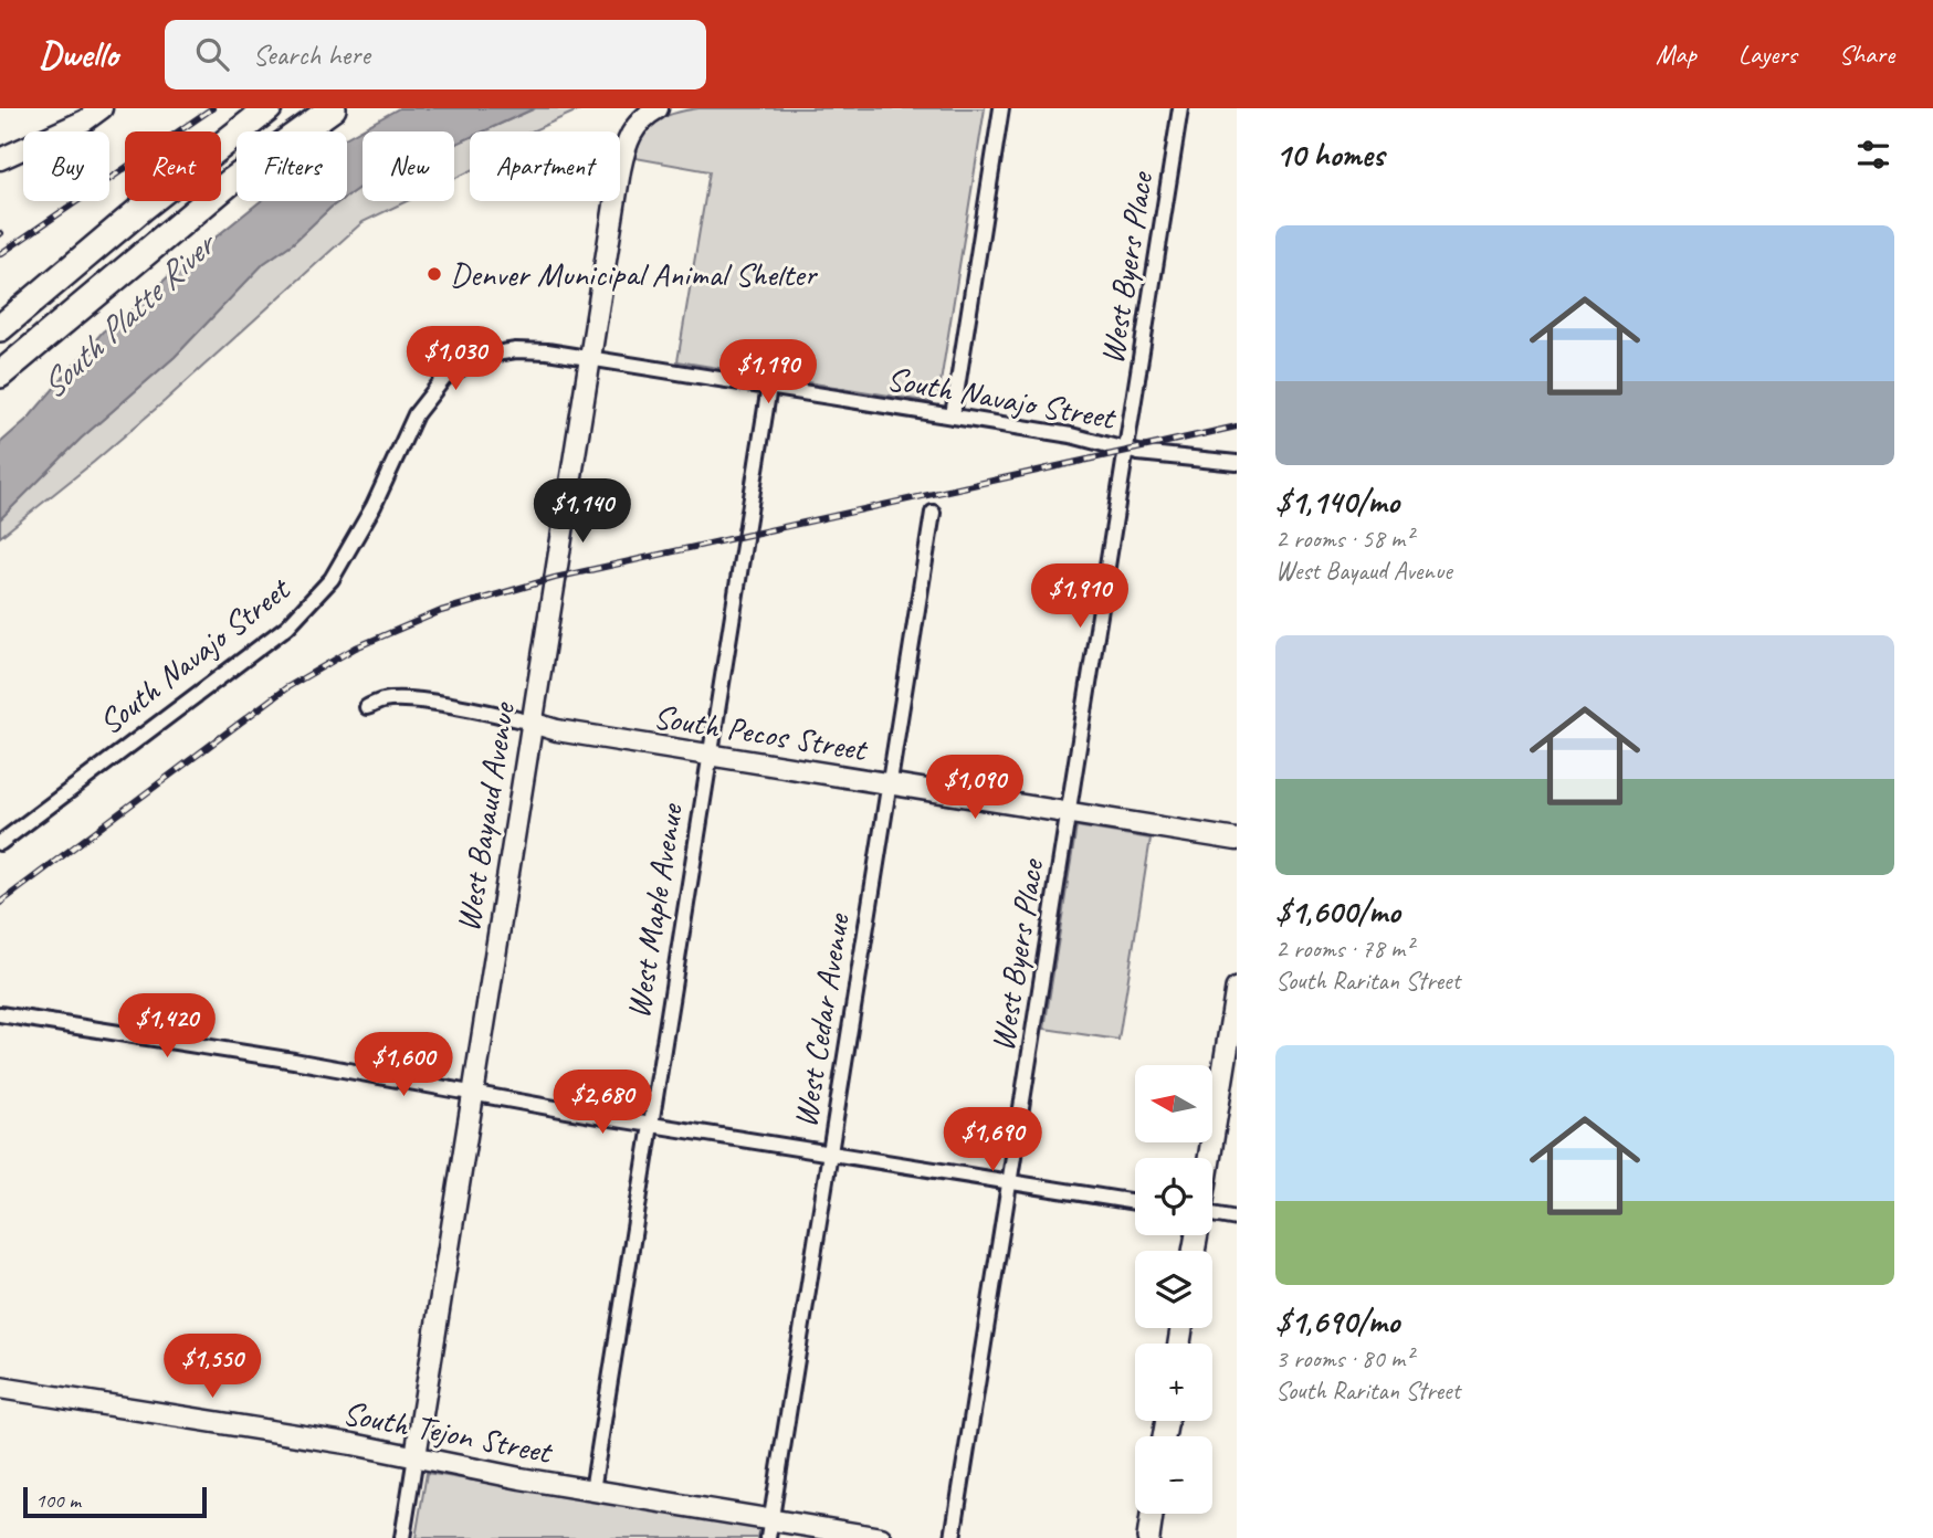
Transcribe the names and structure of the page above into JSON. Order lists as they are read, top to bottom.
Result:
{
  "streets": {
    "street": [
      "West Byers Place",
      "South Navajo Street",
      "South Pecos Street",
      "West Bayaud Avenue",
      "West Maple Avenue",
      "West Cedar Avenue",
      "South Tejon Street"
    ]
  },
  "crossings": [
    ["West Byers Place", "South Navajo Street"],
    ["West Byers Place", "South Pecos Street"],
    ["South Navajo Street", "West Bayaud Avenue"],
    ["South Navajo Street", "West Maple Avenue"],
    ["South Pecos Street", "West Bayaud Avenue"],
    ["South Pecos Street", "West Maple Avenue"],
    ["South Pecos Street", "West Cedar Avenue"],
    ["West Bayaud Avenue", "South Tejon Street"],
    ["West Maple Avenue", "South Tejon Street"],
    ["West Cedar Avenue", "South Tejon Street"]
  ],
  "water": ["South Platte River"],
  "places": ["Denver Municipal Animal Shelter"],
  "scale_bar": "100 m",
  "north": "left",
  "page": {
    "header": "Dwello",
    "search": "Search here",
    "nav": ["Map", "Layers", "Share"],
    "heading": "10 homes",
    "chip": [
      "Buy",
      "Rent",
      "Filters",
      "New",
      "Apartment"
    ],
    "list": [
      {
        "name": "$1,140/mo",
        "note": "2 rooms · 58 m² · West Bayaud Avenue"
      },
      {
        "name": "$1,600/mo",
        "note": "2 rooms · 78 m² · South Raritan Street"
      },
      {
        "name": "$1,690/mo",
        "note": "3 rooms · 80 m² · South Raritan Street"
      }
    ],
    "price": [
      "$1,030",
      "$1,190",
      "$1,140",
      "$1,910",
      "$1,090",
      "$1,420",
      "$1,600",
      "$2,680",
      "$1,690",
      "$1,550"
    ],
    "map_buttons": ["+", "−"],
    "scale": "100 m"
  }
}
